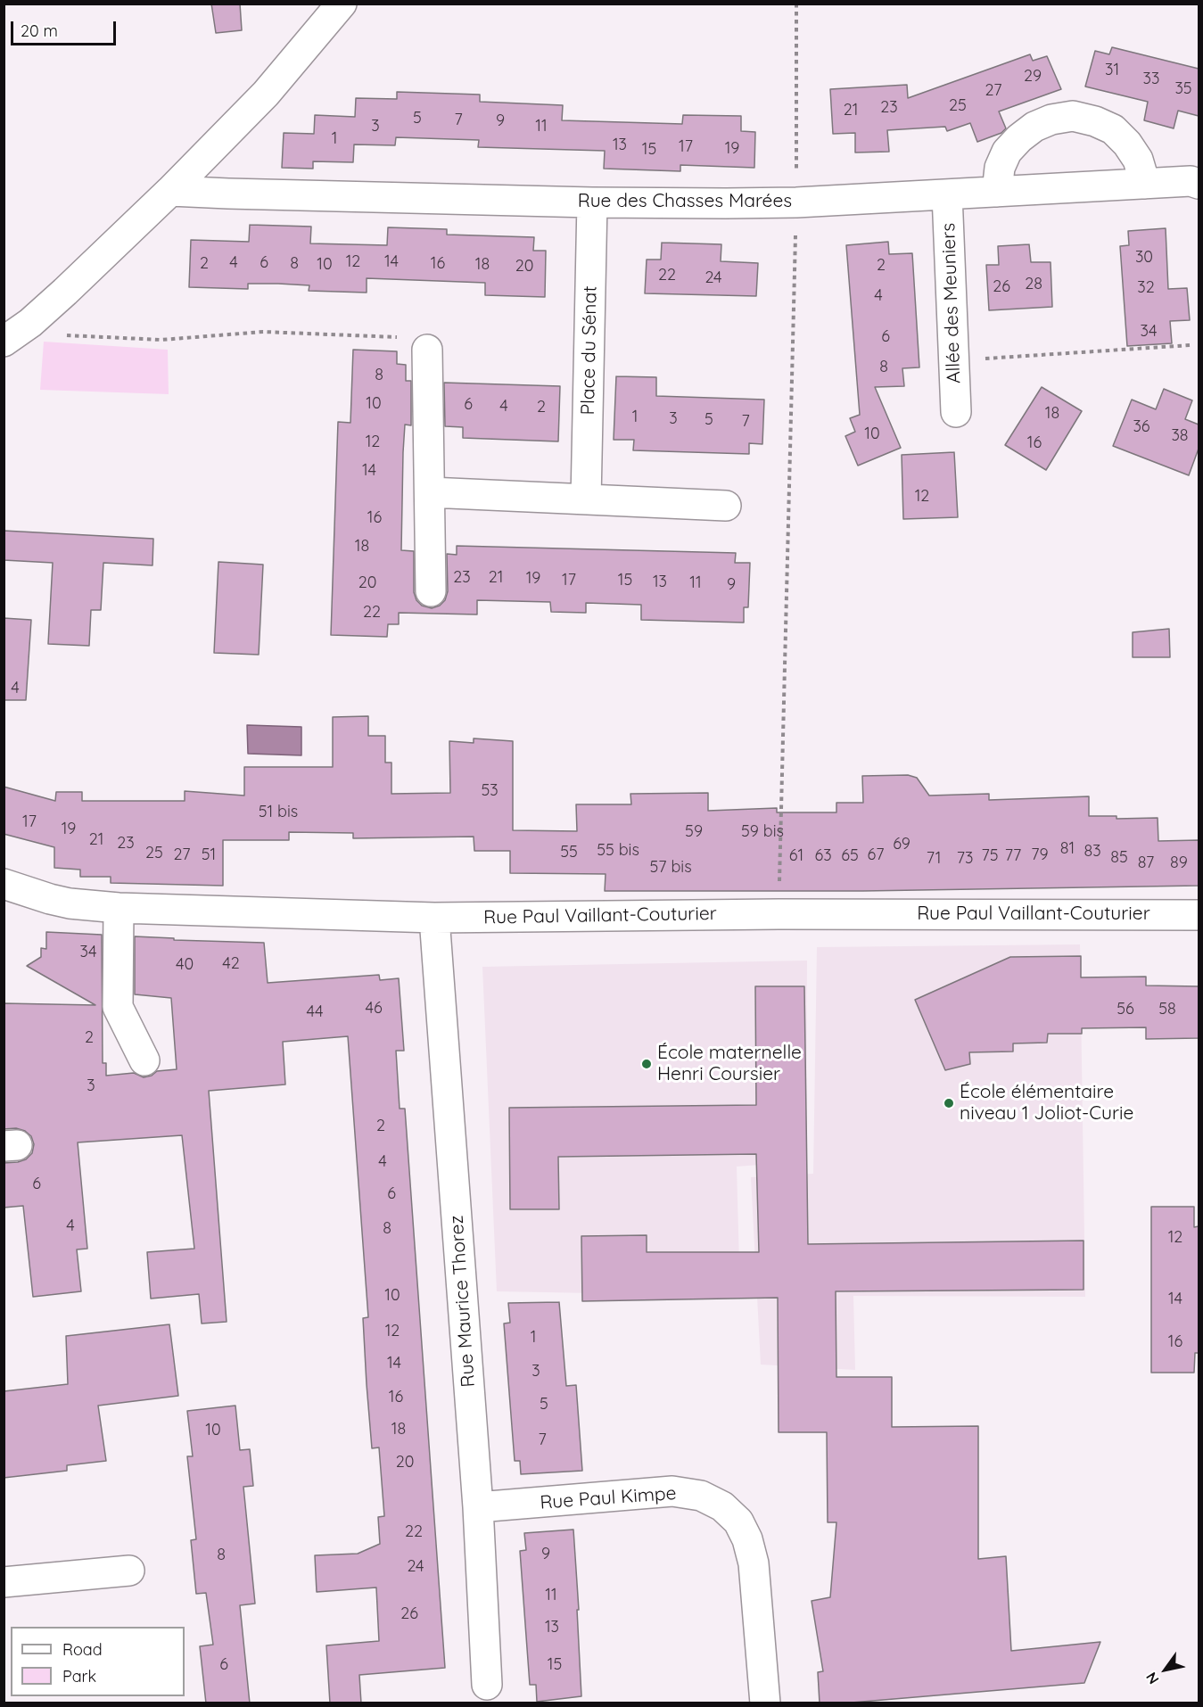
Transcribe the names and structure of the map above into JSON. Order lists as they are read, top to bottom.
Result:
{
  "streets": {
    "street": [
      "Rue des Chasses Marées",
      "Allée des Meuniers",
      "Place du Sénat",
      "Rue Paul Vaillant-Couturier",
      "Rue Maurice Thorez",
      "Rue Paul Kimpe"
    ]
  },
  "crossings": [
    ["Rue des Chasses Marées", "Allée des Meuniers"],
    ["Rue des Chasses Marées", "Place du Sénat"],
    ["Rue Paul Vaillant-Couturier", "Rue Maurice Thorez"],
    ["Rue Maurice Thorez", "Rue Paul Kimpe"]
  ],
  "places": ["École maternelle Henri Coursier", "École élémentaire niveau 1 Joliot-Curie"],
  "house_numbers": [
    "31",
    "29",
    "33",
    "35",
    "27",
    "25",
    "23",
    "21",
    "5",
    "7",
    "9",
    "3",
    "11",
    "1",
    "13",
    "17",
    "19",
    "15",
    "30",
    "12",
    "14",
    "4",
    "6",
    "2",
    "8",
    "16",
    "10",
    "18",
    "2",
    "20",
    "22",
    "24",
    "28",
    "26",
    "32",
    "4",
    "34",
    "6",
    "8",
    "8",
    "10",
    "6",
    "4",
    "2",
    "18",
    "1",
    "3",
    "5",
    "7",
    "36",
    "10",
    "38",
    "12",
    "16",
    "14",
    "12",
    "16",
    "18",
    "23",
    "21",
    "19",
    "17",
    "15",
    "13",
    "20",
    "11",
    "9",
    "22",
    "4",
    "53",
    "51 bis",
    "17",
    "19",
    "59",
    "59 bis",
    "21",
    "23",
    "69",
    "81",
    "55 bis",
    "83",
    "55",
    "25",
    "27",
    "51",
    "67",
    "79",
    "61",
    "63",
    "65",
    "75",
    "77",
    "85",
    "71",
    "73",
    "87",
    "89",
    "57 bis",
    "34",
    "42",
    "40",
    "46",
    "56",
    "58",
    "44",
    "2",
    "3",
    "2",
    "4",
    "6",
    "6",
    "4",
    "8",
    "12",
    "10",
    "14",
    "12",
    "1",
    "16",
    "14",
    "3",
    "16",
    "5",
    "18",
    "10",
    "7",
    "20",
    "22",
    "9",
    "8",
    "24",
    "11",
    "26",
    "13",
    "6",
    "15"
  ],
  "legend": ["Road", "Park"],
  "scale_bar": "20 m",
  "north": "bottom left"
}
